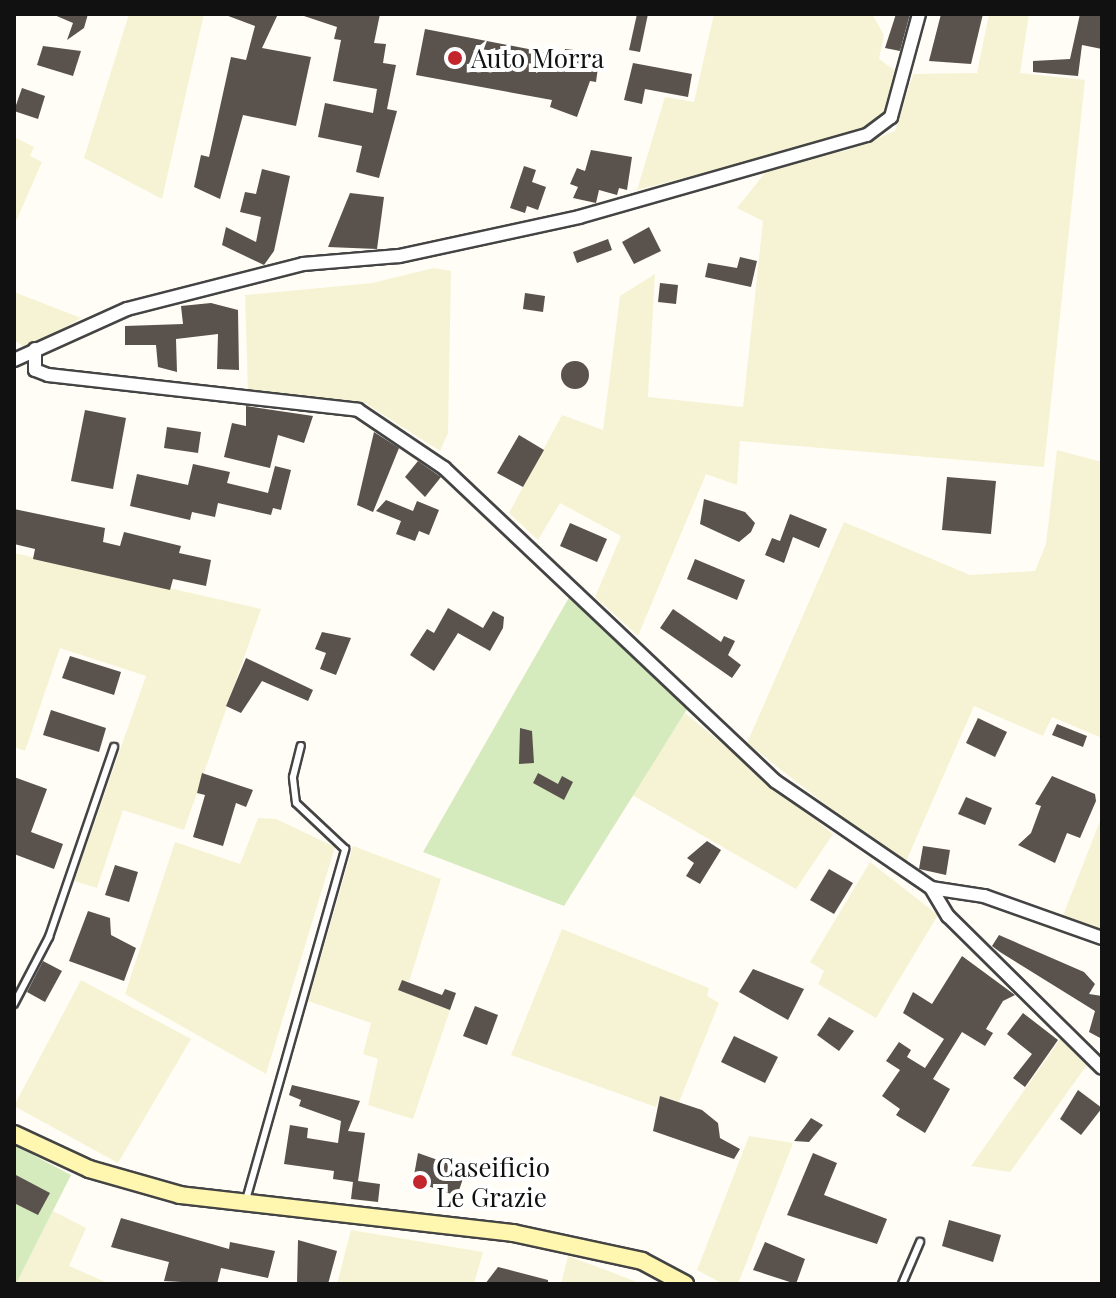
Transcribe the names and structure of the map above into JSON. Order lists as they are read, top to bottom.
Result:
{
  "places": ["Auto Morra", "Caseificio Le Grazie"]
}
